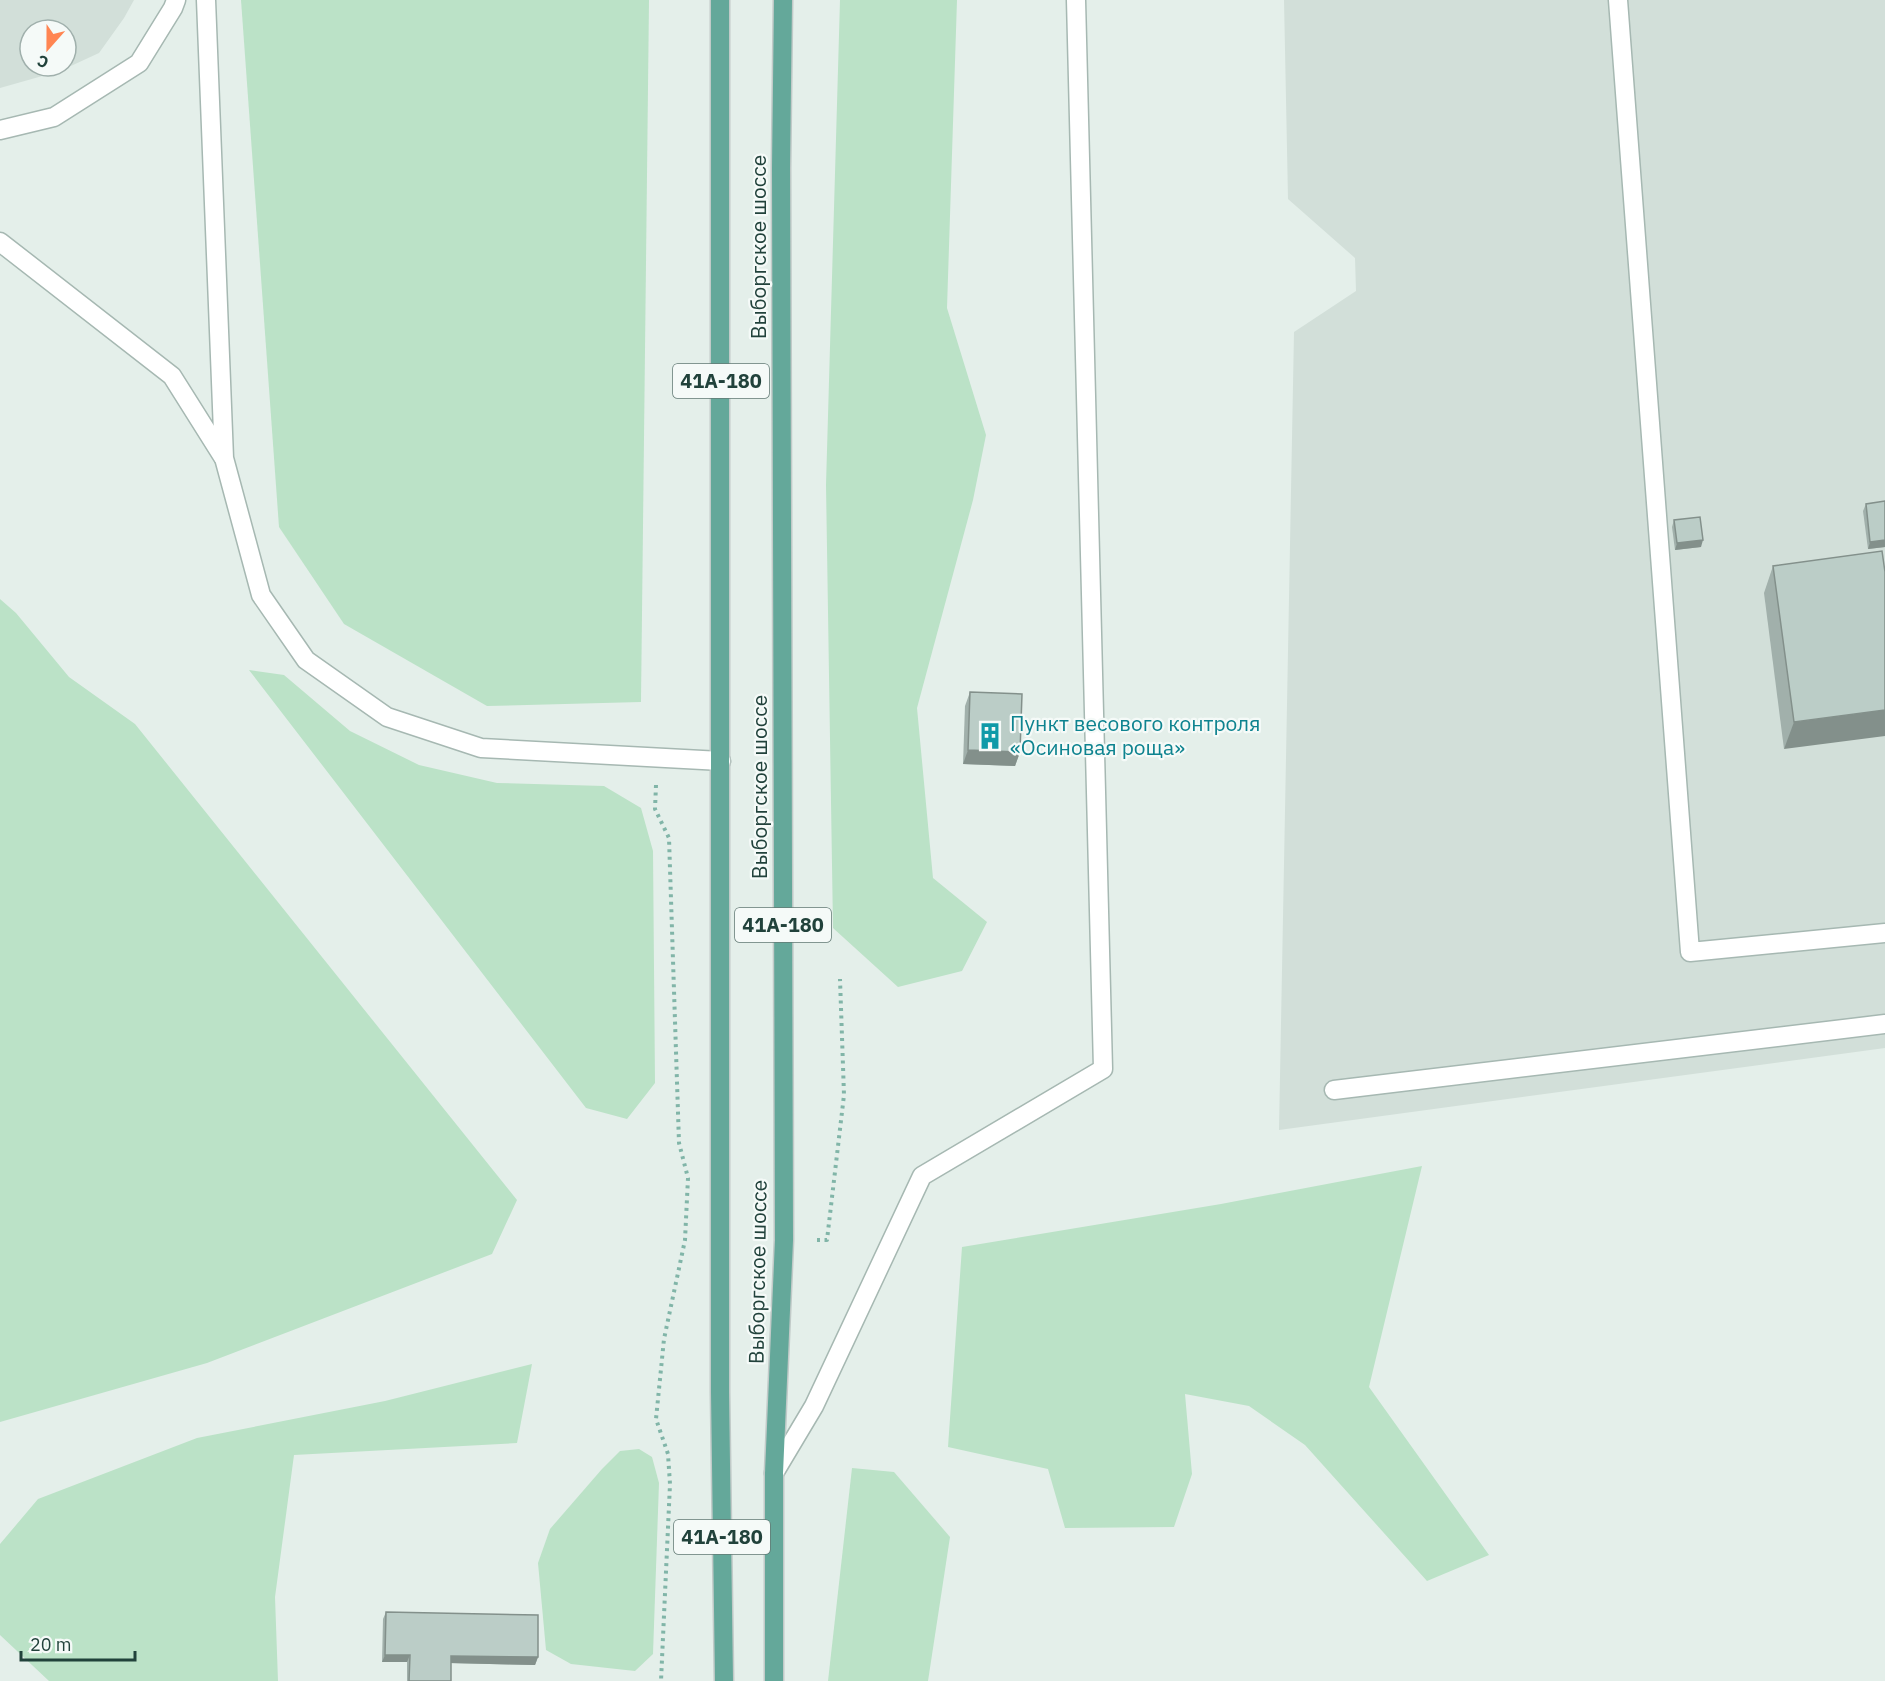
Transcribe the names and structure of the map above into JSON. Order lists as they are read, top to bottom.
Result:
{
  "streets": {
    "main road": ["Выборгское шоссе", "41А-180"]
  },
  "places": {
    "building": ["Пункт весового контроля «Осиновая роща»"]
  },
  "scale_bar": "20 m",
  "north": "bottom"
}
